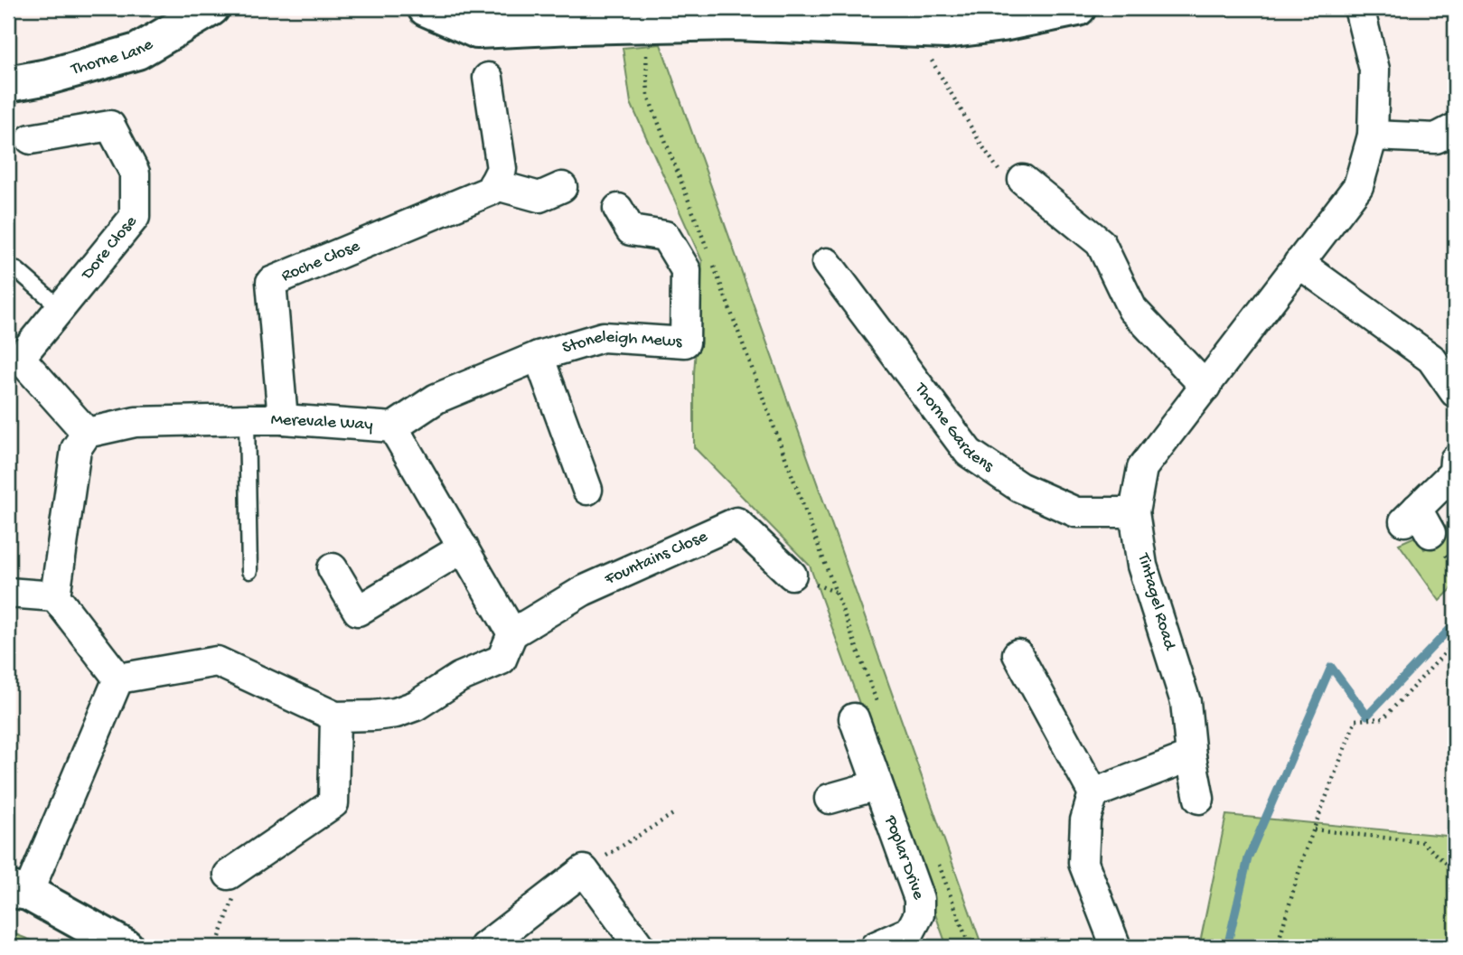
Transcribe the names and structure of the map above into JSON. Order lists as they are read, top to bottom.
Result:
{
  "streets": {
    "street": [
      "Thorne Lane",
      "Dore Close",
      "Roche Close",
      "Stoneleigh Mews",
      "Merevale Way",
      "Thorne Gardens",
      "Fountains Close",
      "Tintagel Road",
      "Poplar Drive"
    ]
  },
  "crossings": [
    ["Dore Close", "Merevale Way"],
    ["Roche Close", "Merevale Way"],
    ["Stoneleigh Mews", "Merevale Way"],
    ["Merevale Way", "Fountains Close"],
    ["Thorne Gardens", "Tintagel Road"]
  ]
}
